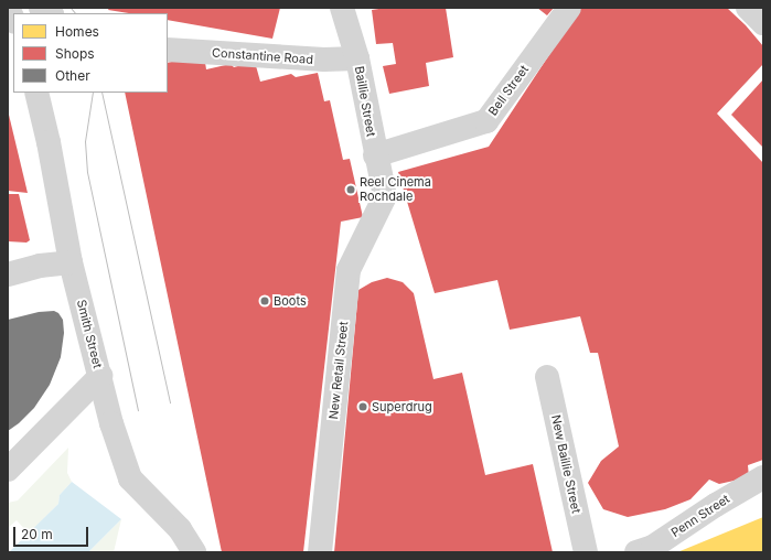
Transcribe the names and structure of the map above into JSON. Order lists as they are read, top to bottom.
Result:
{
  "streets": {
    "street": [
      "Constantine Road",
      "Bell Street",
      "Baillie Street",
      "Smith Street",
      "New Retail Street",
      "New Baillie Street",
      "Penn Street"
    ]
  },
  "crossings": [
    ["Constantine Road", "Baillie Street"],
    ["Bell Street", "Baillie Street"],
    ["Baillie Street", "New Retail Street"]
  ],
  "places": ["Reel Cinema Rochdale", "Boots", "Superdrug"],
  "legend": ["Homes", "Shops", "Other"],
  "scale_bar": "20 m"
}
